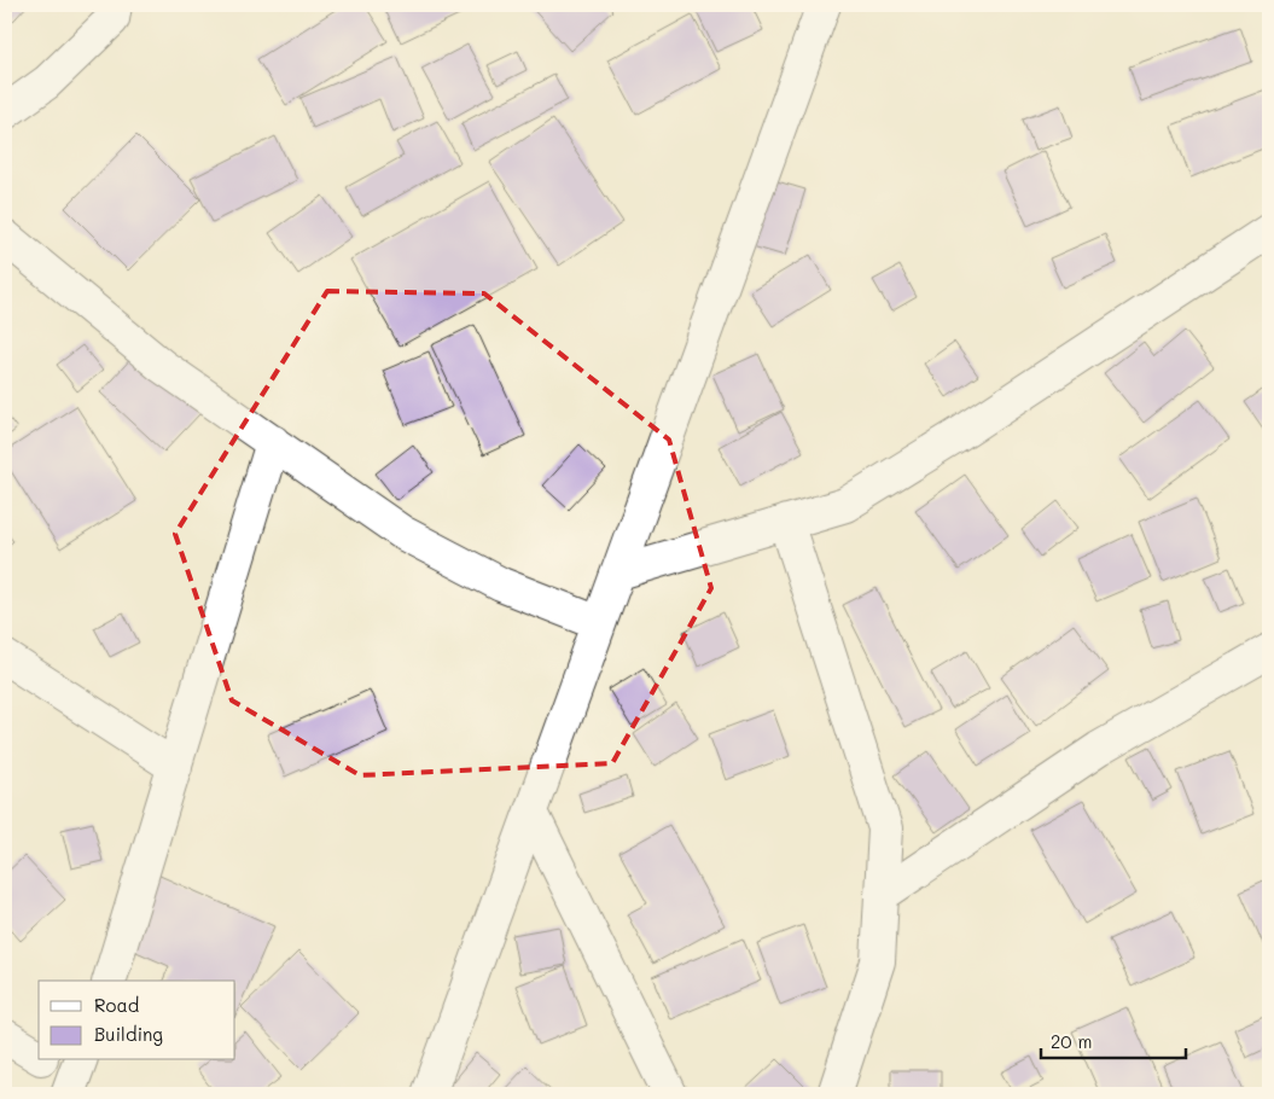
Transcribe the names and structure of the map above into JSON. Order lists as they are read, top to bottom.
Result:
{
  "legend": ["Road", "Building"],
  "scale_bar": "20 m"
}
